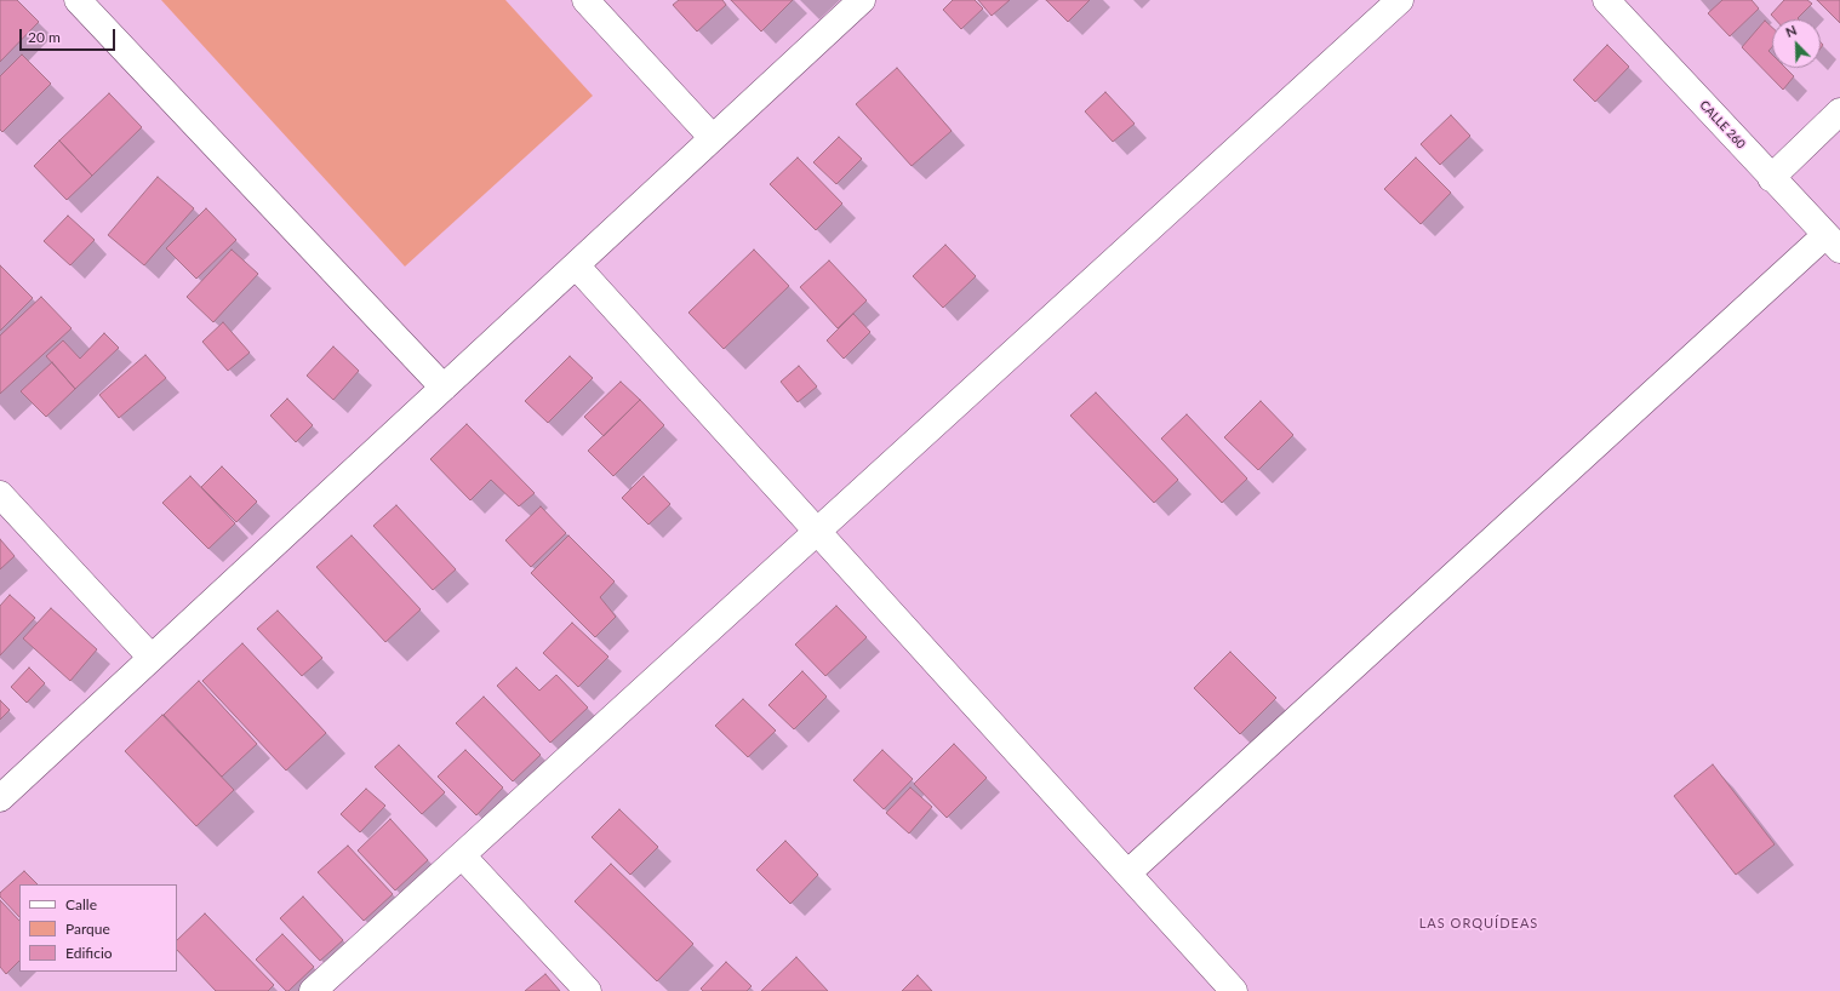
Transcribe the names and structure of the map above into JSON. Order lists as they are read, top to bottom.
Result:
{
  "streets": {
    "street": ["CALLE 260"]
  },
  "districts": ["LAS ORQUÍDEAS"],
  "legend": ["Calle", "Parque", "Edificio"],
  "scale_bar": "20 m",
  "north": "top left"
}
